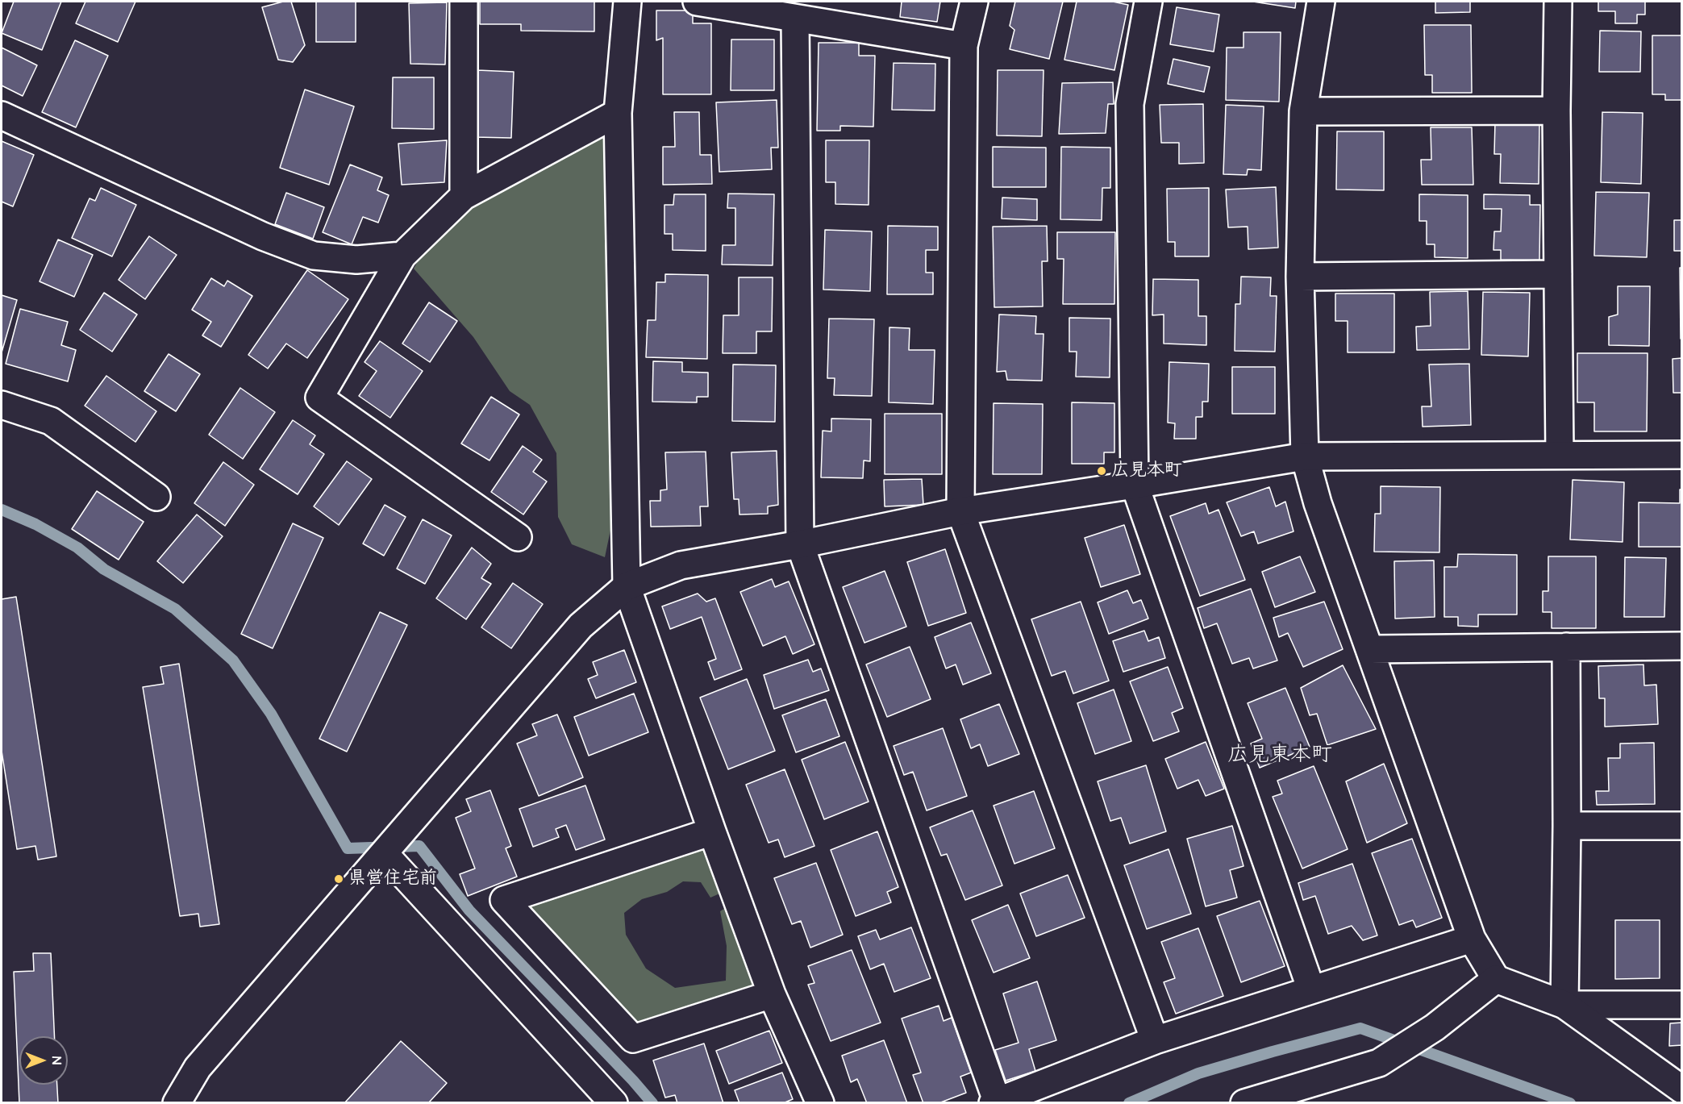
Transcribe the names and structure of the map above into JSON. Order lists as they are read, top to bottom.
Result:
{
  "districts": ["広見東本町"],
  "places": ["広見本町", "県営住宅前"],
  "north": "right"
}
